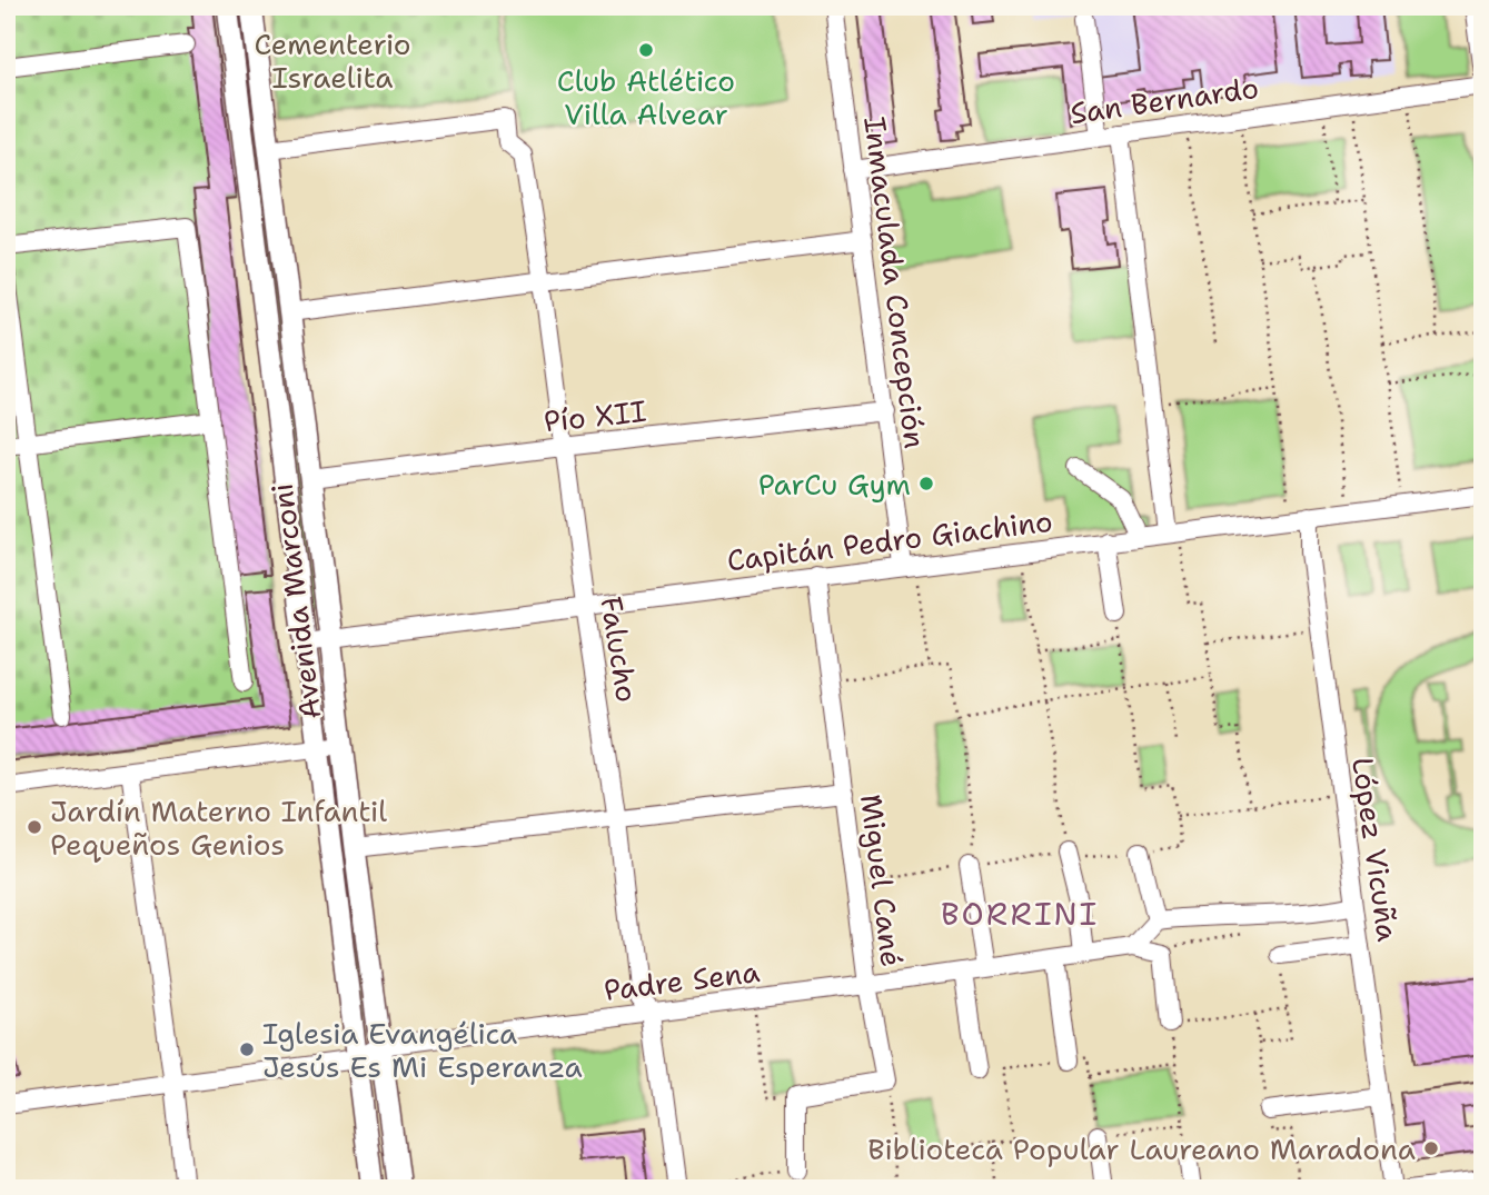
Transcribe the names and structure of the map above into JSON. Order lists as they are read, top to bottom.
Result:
{
  "streets": {
    "main road": ["Avenida Marconi"],
    "street": [
      "San Bernardo",
      "Inmaculada Concepción",
      "Pío XII",
      "Capitán Pedro Giachino",
      "Falucho",
      "López Vicuña",
      "Miguel Cané",
      "Padre Sena"
    ]
  },
  "crossings": [
    ["San Bernardo", "Inmaculada Concepción"],
    ["Inmaculada Concepción", "Pío XII"],
    ["Inmaculada Concepción", "Capitán Pedro Giachino"],
    ["Pío XII", "Avenida Marconi"],
    ["Pío XII", "Falucho"],
    ["Capitán Pedro Giachino", "Avenida Marconi"],
    ["Capitán Pedro Giachino", "Falucho"],
    ["Capitán Pedro Giachino", "López Vicuña"],
    ["Capitán Pedro Giachino", "Miguel Cané"],
    ["Avenida Marconi", "Falucho"],
    ["Avenida Marconi", "Padre Sena"],
    ["Falucho", "Padre Sena"],
    ["Miguel Cané", "Padre Sena"]
  ],
  "districts": ["BORRINI"],
  "parks": ["Cementerio Israelita"],
  "places": [
    "Club Atlético Villa Alvear",
    "ParCu Gym",
    "Jardín Materno Infantil Pequeños Genios",
    "Iglesia Evangélica Jesús Es Mi Esperanza",
    "Biblioteca Popular Laureano Maradona"
  ]
}
